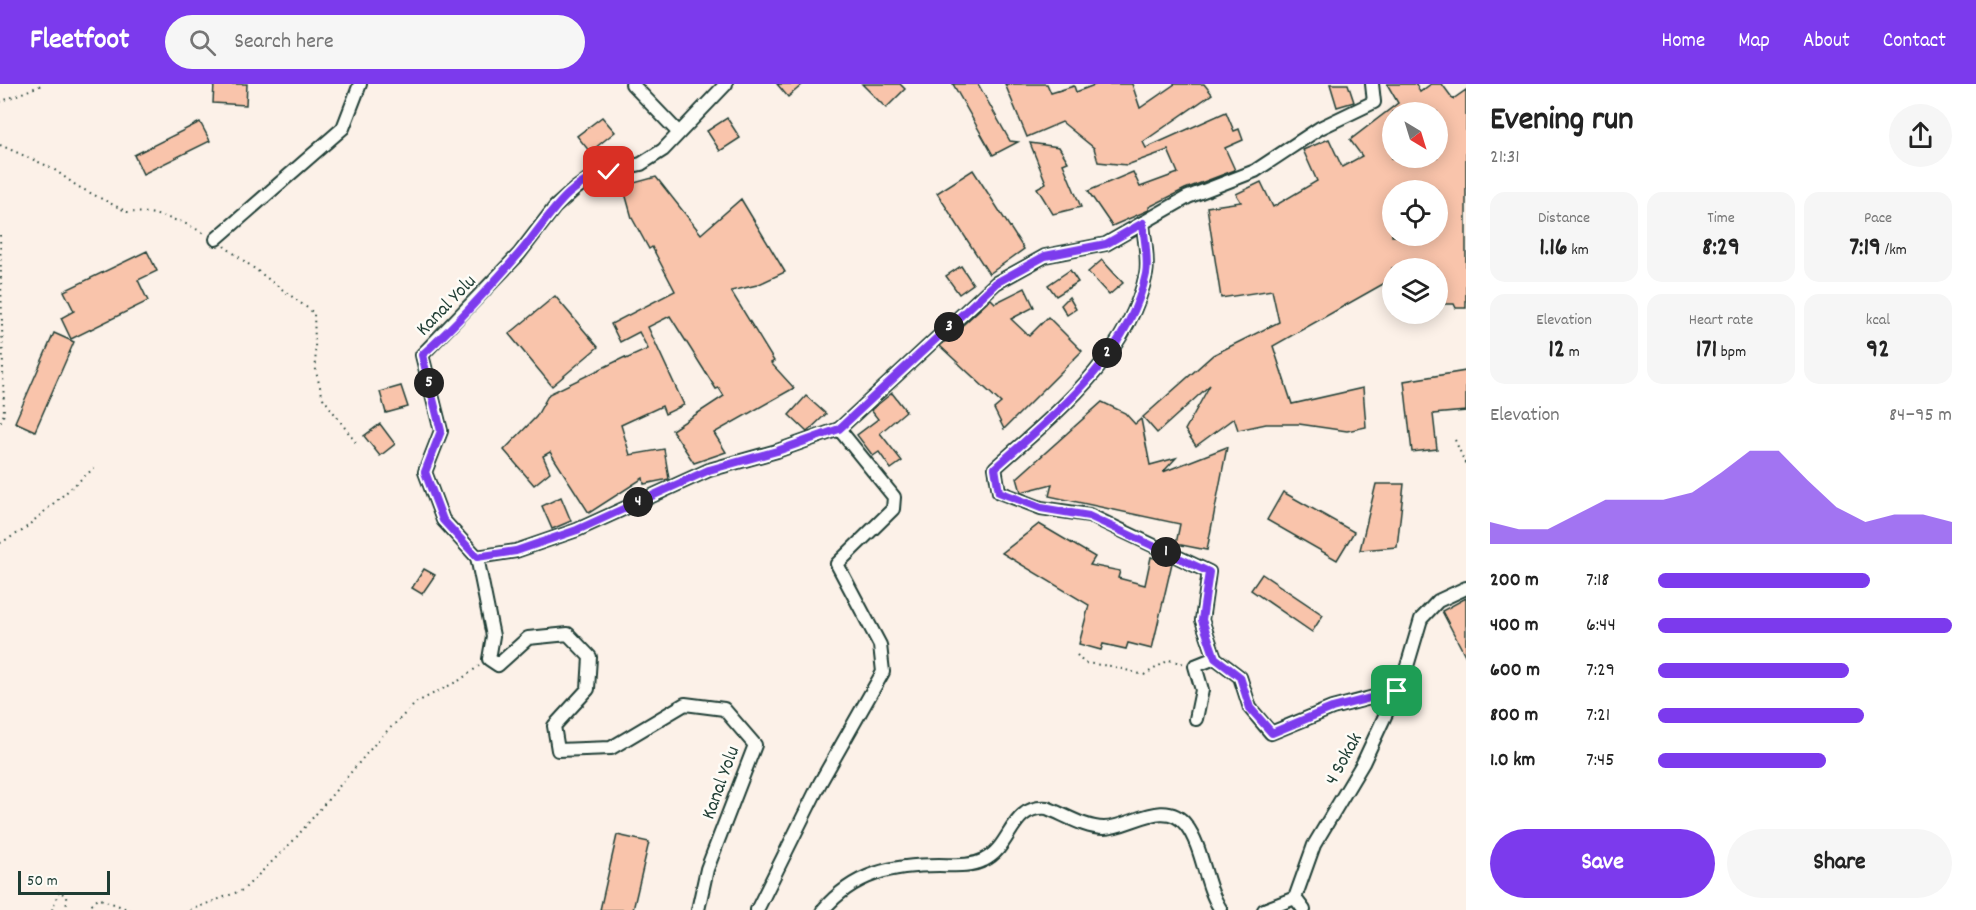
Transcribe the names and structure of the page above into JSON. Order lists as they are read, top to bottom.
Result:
{
  "streets": {
    "street": ["Kanal Yolu", "4 Sokak"]
  },
  "scale_bar": "50 m",
  "north": "bottom right",
  "page": {
    "header": "Fleetfoot",
    "search": "Search here",
    "nav": [
      "Home",
      "Map",
      "About",
      "Contact"
    ],
    "heading": ["Evening run", "21:31"],
    "stats": [
      ["Distance", "1.16 km"],
      ["Time", "8:29"],
      ["Pace", "7:19 /km"],
      ["Elevation", "12 m"],
      ["Heart rate", "171 bpm"],
      ["kcal", "92"]
    ],
    "pins": [
      "3",
      "2",
      "5",
      "4",
      "1"
    ],
    "chart": ["Elevation", "84–95 m"],
    "list": [
      {
        "name": "200 m",
        "note": "7:18"
      },
      {
        "name": "400 m",
        "note": "6:44"
      },
      {
        "name": "600 m",
        "note": "7:29"
      },
      {
        "name": "800 m",
        "note": "7:21"
      },
      {
        "name": "1.0 km",
        "note": "7:45"
      }
    ],
    "buttons": ["Save", "Share"],
    "scale": "50 m"
  }
}
